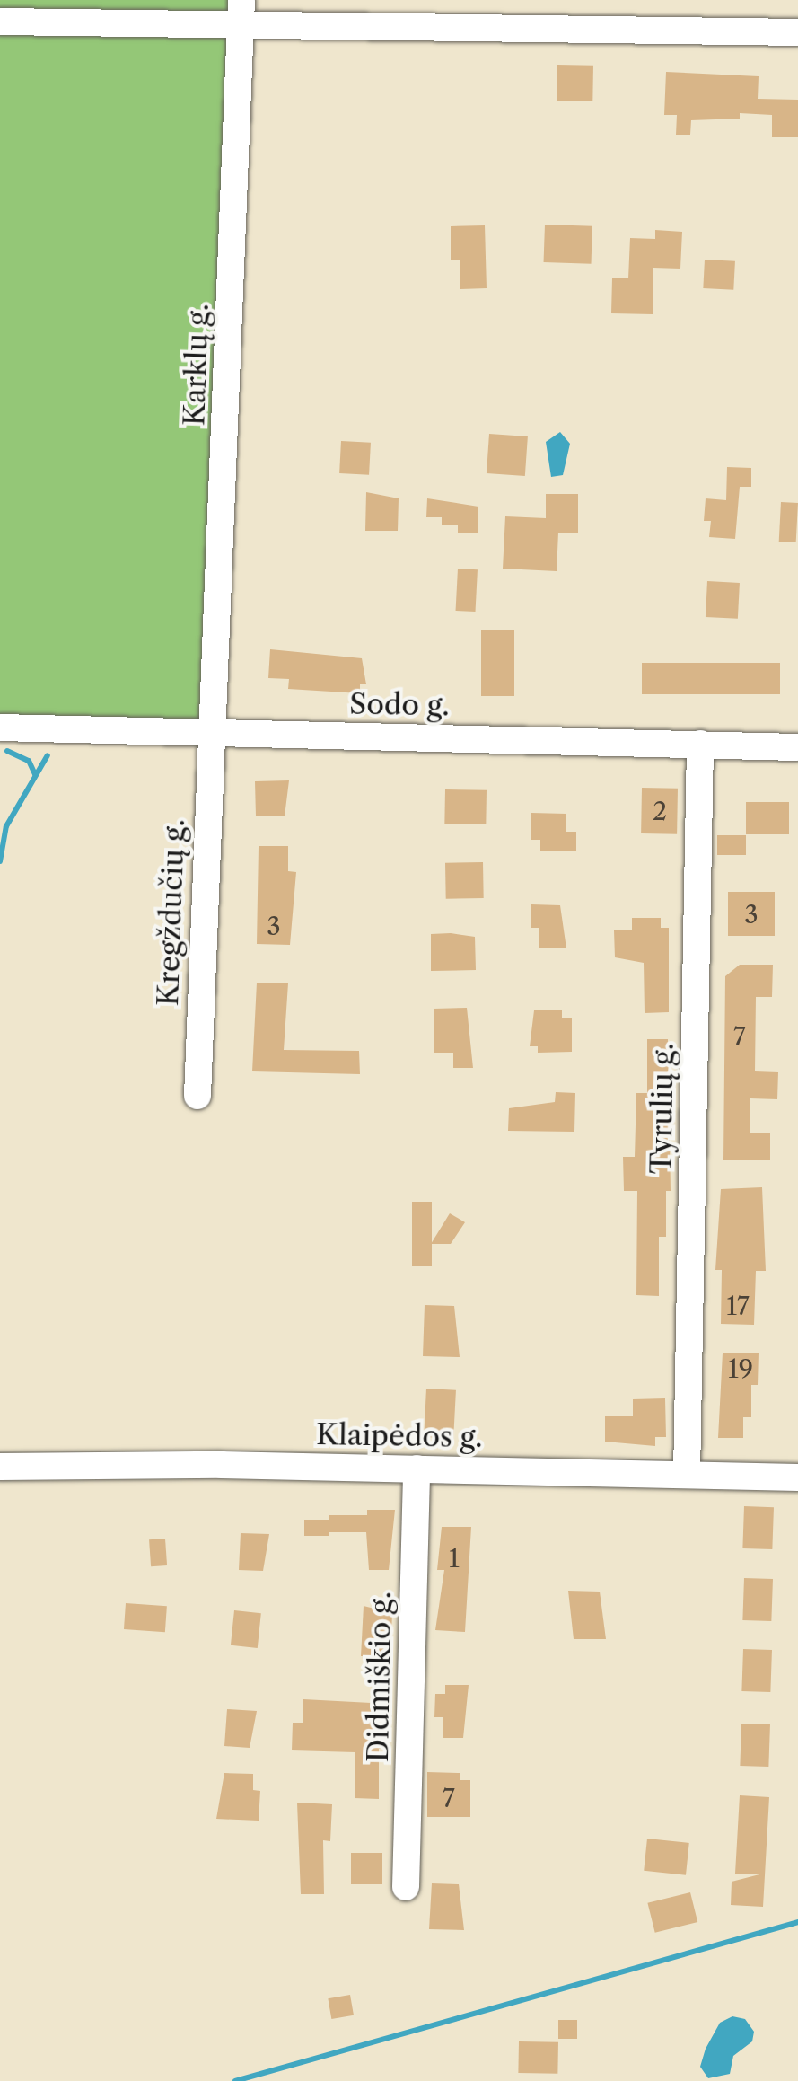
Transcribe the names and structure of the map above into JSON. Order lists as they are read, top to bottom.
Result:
{
  "streets": {
    "street": [
      "Karklų g.",
      "Sodo g.",
      "Kregždučių g.",
      "Tyrulių g.",
      "Klaipėdos g.",
      "Didmiškio g."
    ]
  },
  "crossings": [
    ["Karklų g.", "Sodo g."],
    ["Karklų g.", "Kregždučių g."],
    ["Sodo g.", "Kregždučių g."],
    ["Sodo g.", "Tyrulių g."],
    ["Tyrulių g.", "Klaipėdos g."],
    ["Klaipėdos g.", "Didmiškio g."]
  ],
  "house_numbers": [
    "2",
    "3",
    "3",
    "7",
    "17",
    "19",
    "1",
    "7"
  ]
}
